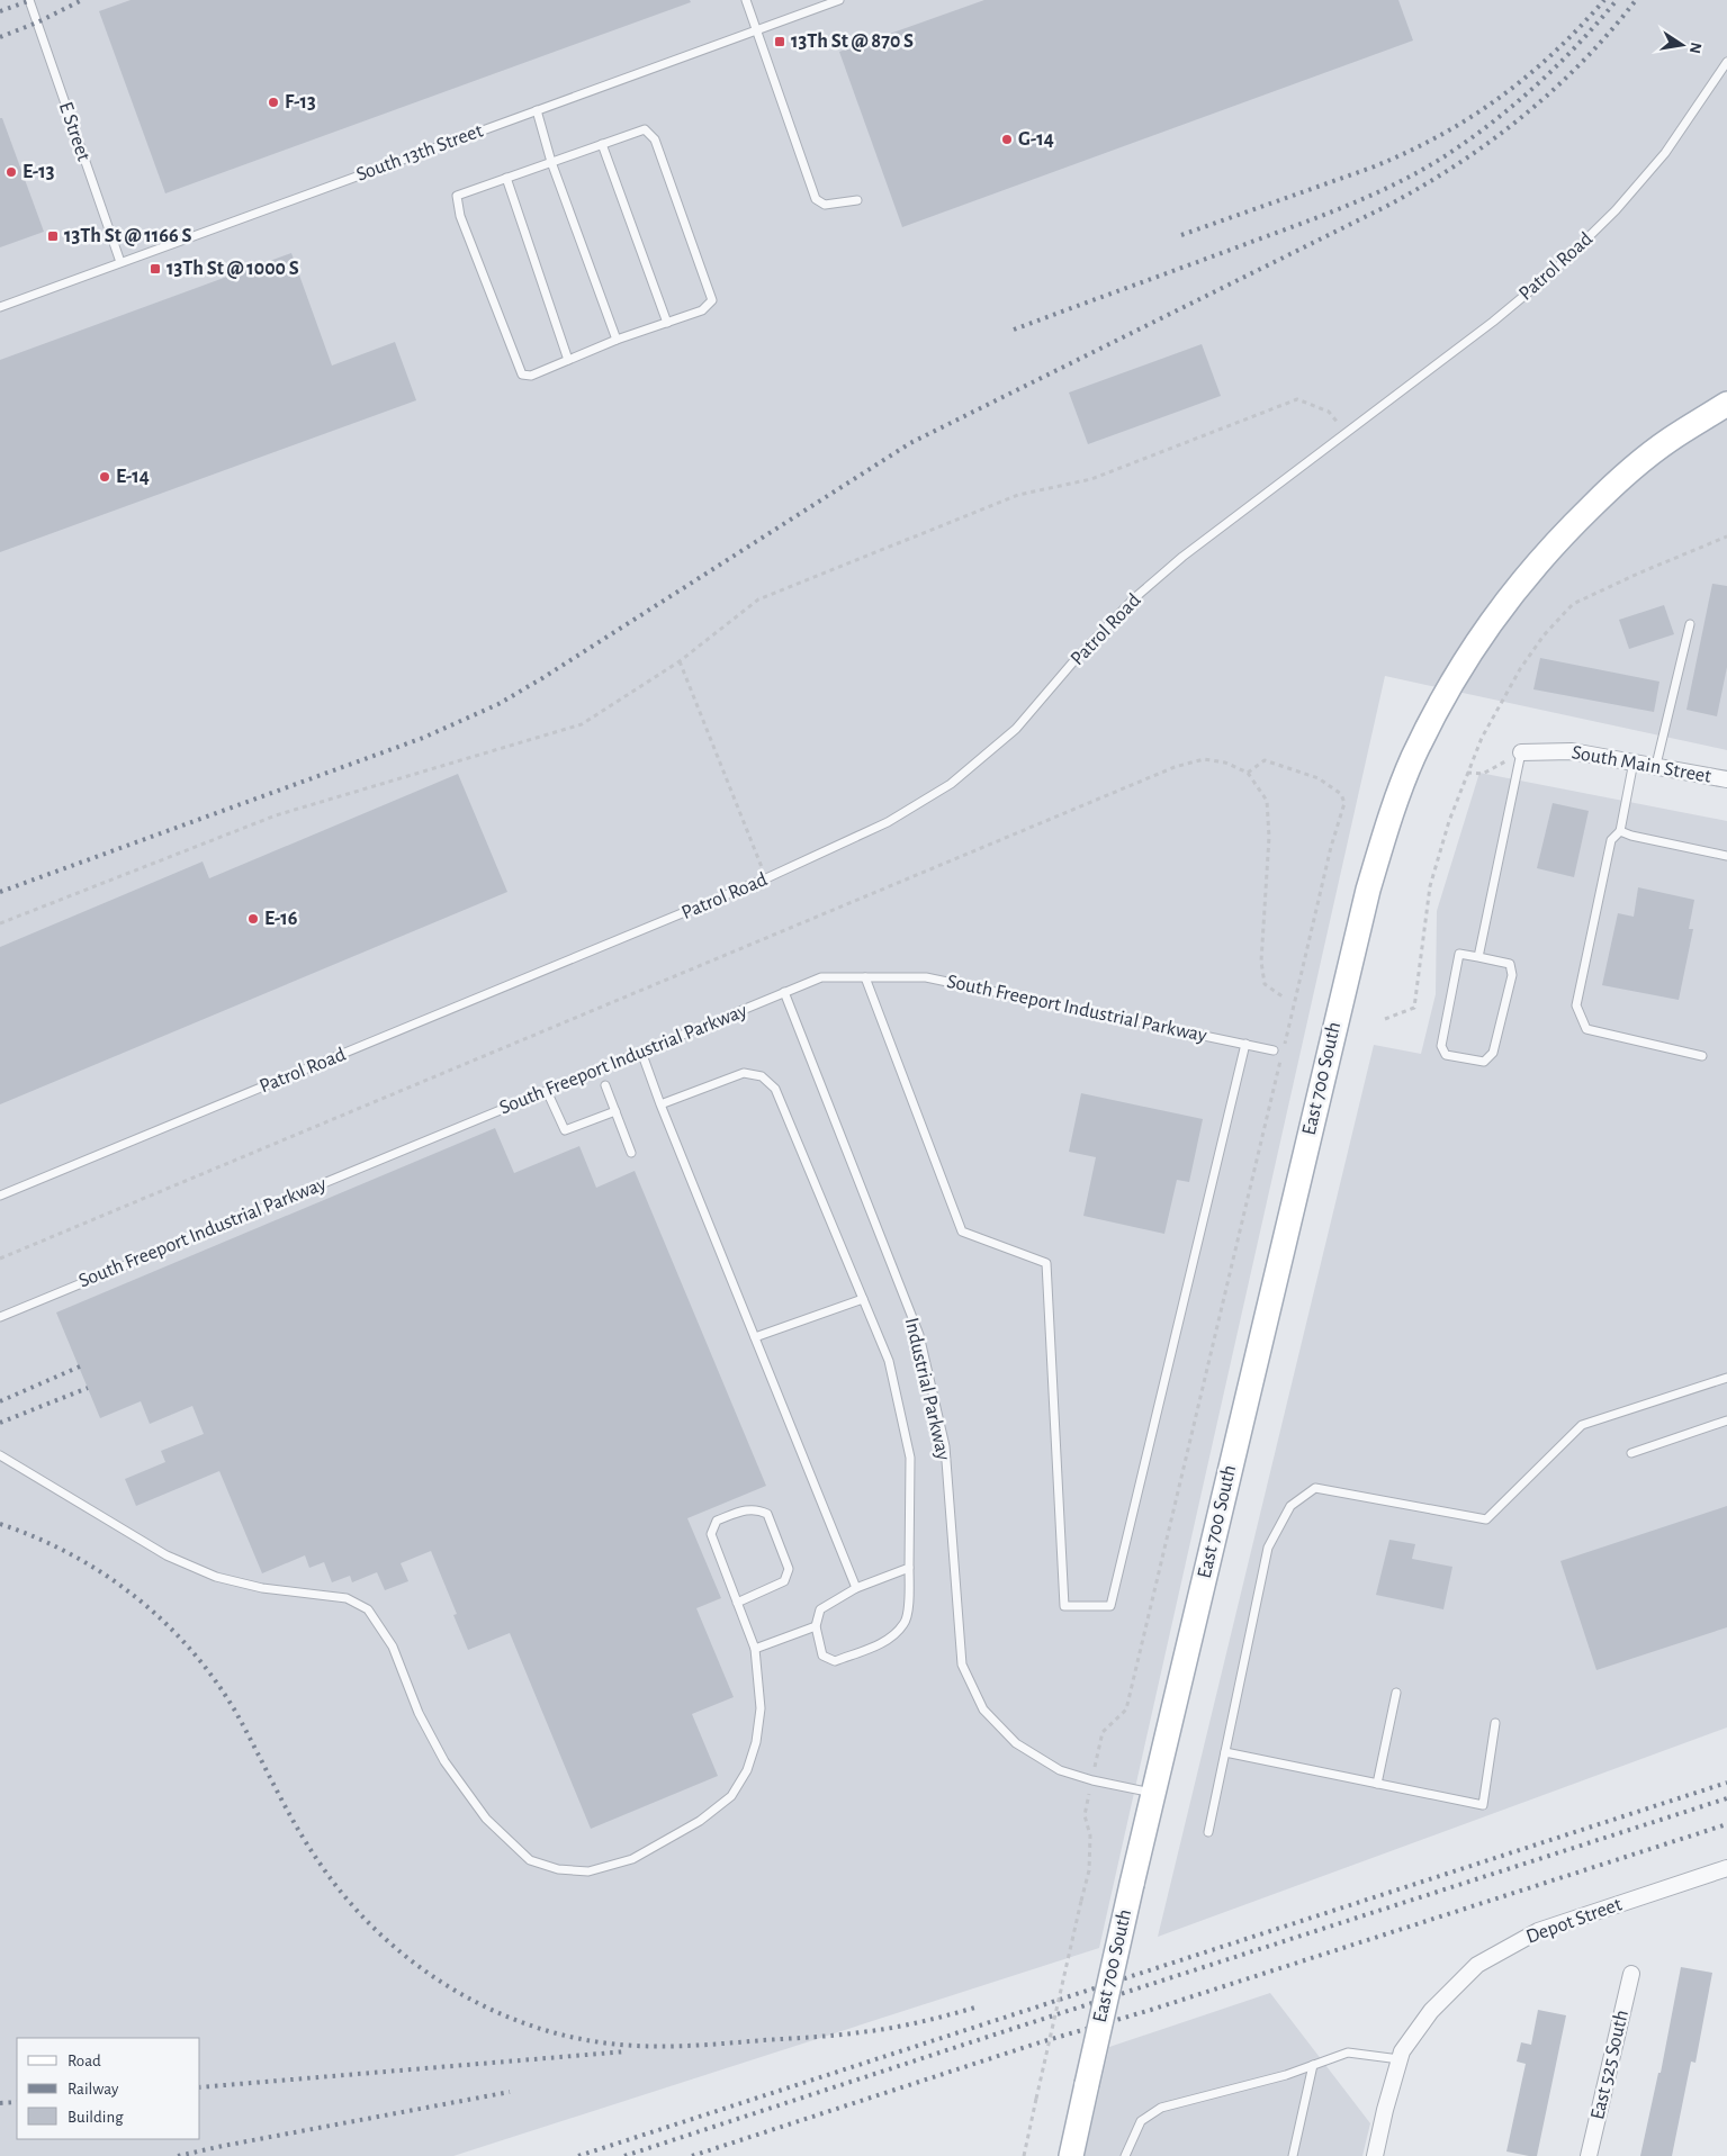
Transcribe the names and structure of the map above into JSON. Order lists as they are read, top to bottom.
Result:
{
  "streets": {
    "main road": ["East 700 South"],
    "street": ["South Main Street", "Depot Street", "East 525 South"],
    "lane": [
      "E Street",
      "South 13th Street",
      "Patrol Road",
      "South Freeport Industrial Parkway",
      "Industrial Parkway"
    ]
  },
  "crossings": [
    ["E Street", "South 13th Street"],
    ["South Freeport Industrial Parkway", "Industrial Parkway"],
    ["East 700 South", "Industrial Parkway"]
  ],
  "places": {
    "transit": ["13Th St @ 870 S", "13Th St @ 1166 S", "13Th St @ 1000 S"],
    "other": [
      "F-13",
      "G-14",
      "E-13",
      "E-14",
      "E-16"
    ]
  },
  "legend": ["Road", "Railway", "Building"],
  "north": "right"
}
